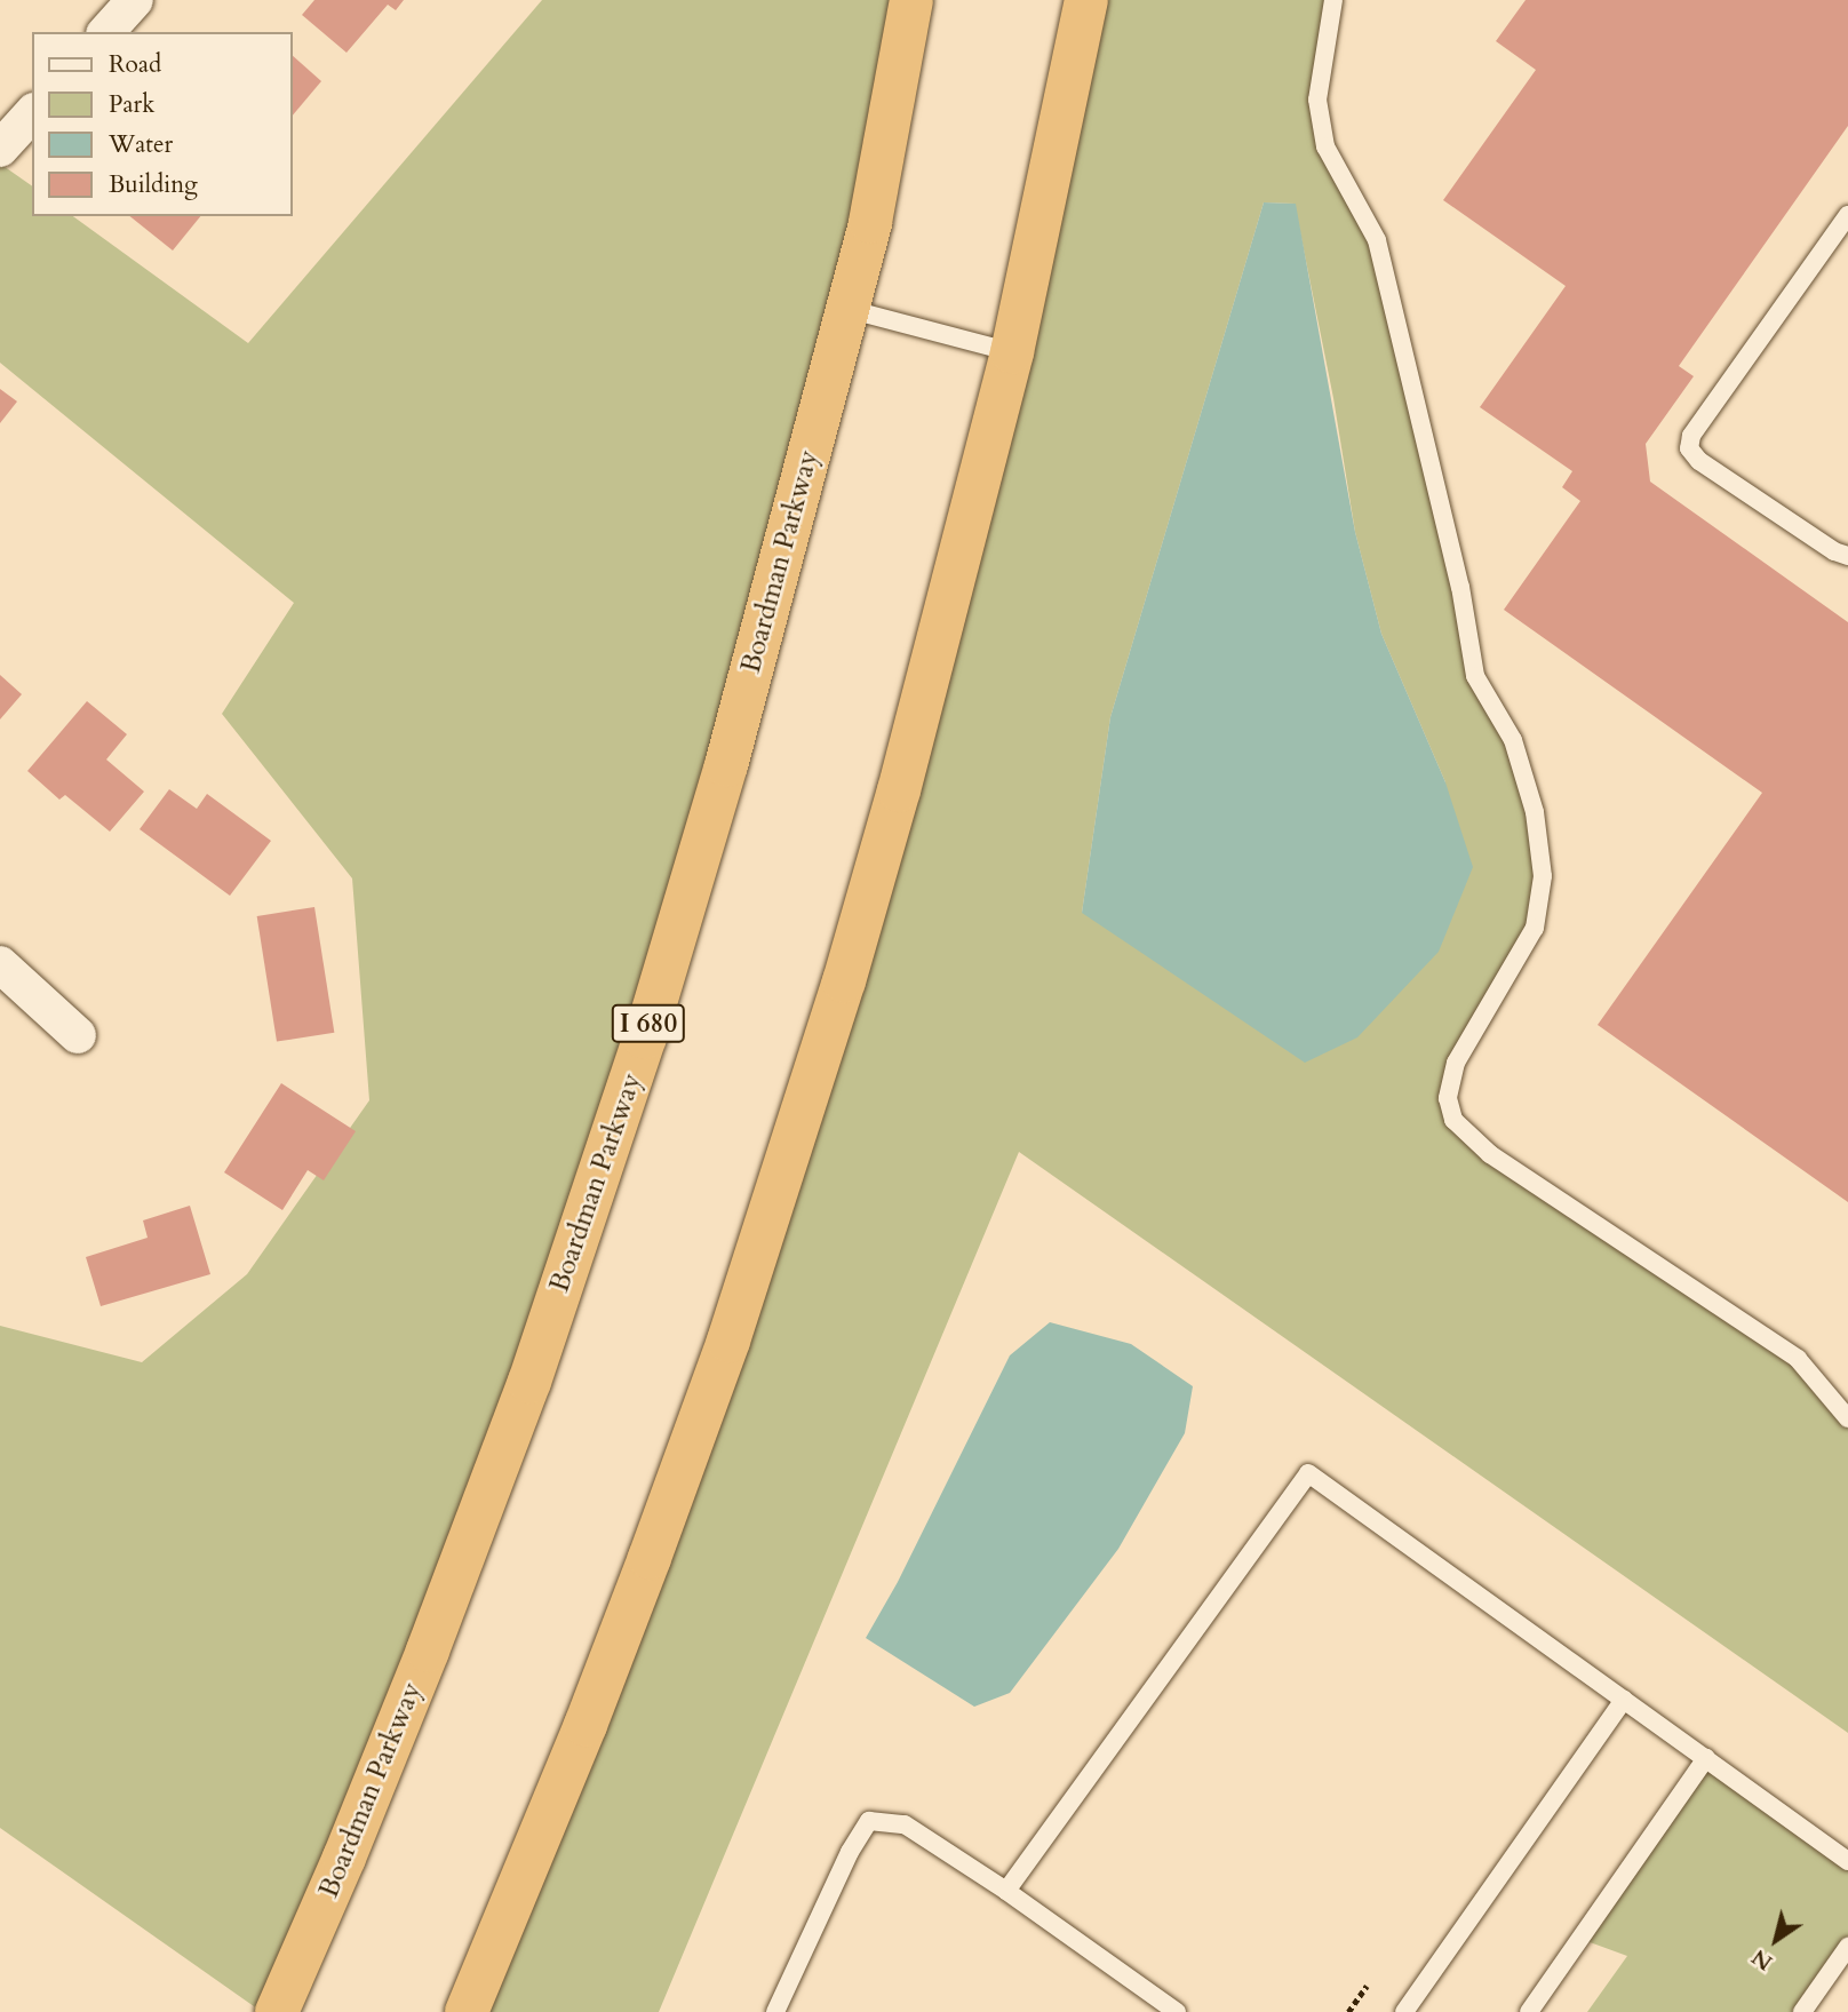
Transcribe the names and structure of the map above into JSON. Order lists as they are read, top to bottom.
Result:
{
  "streets": {
    "highway": ["Boardman Parkway", "I 680"]
  },
  "legend": [
    "Road",
    "Park",
    "Water",
    "Building"
  ],
  "north": "bottom left"
}
